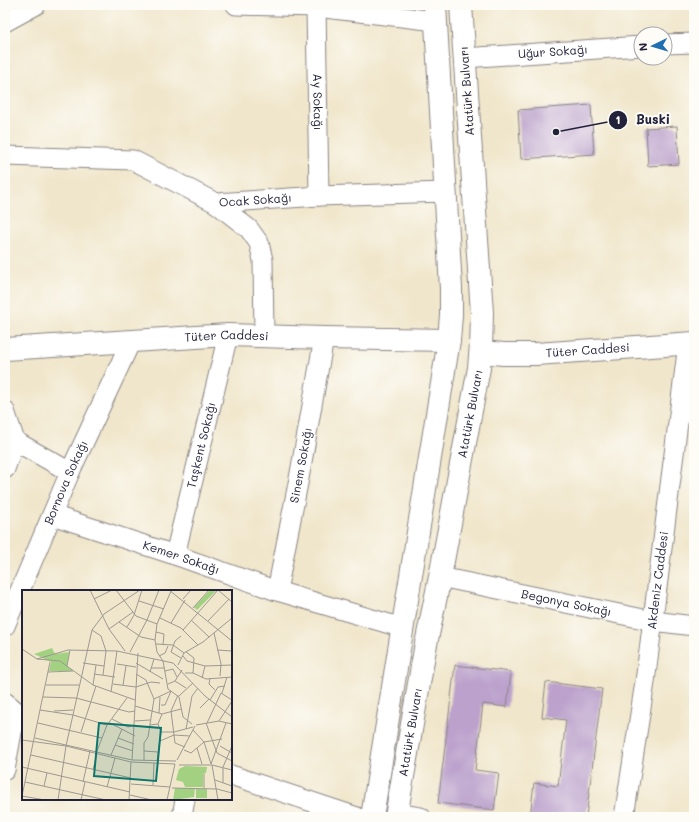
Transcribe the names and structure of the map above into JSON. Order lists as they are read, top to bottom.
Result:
{
  "streets": {
    "street": [
      "Uğur Sokağı",
      "Atatürk Bulvarı",
      "Ay Sokağı",
      "Ocak Sokağı",
      "Tüter Caddesi",
      "Taşkent Sokağı",
      "Sinem Sokağı",
      "Bornova Sokağı",
      "Kemer Sokağı",
      "Akdeniz Caddesi",
      "Begonya Sokağı"
    ]
  },
  "crossings": [
    ["Uğur Sokağı", "Atatürk Bulvarı"],
    ["Atatürk Bulvarı", "Tüter Caddesi"],
    ["Atatürk Bulvarı", "Begonya Sokağı"],
    ["Ay Sokağı", "Ocak Sokağı"],
    ["Tüter Caddesi", "Taşkent Sokağı"],
    ["Tüter Caddesi", "Sinem Sokağı"],
    ["Tüter Caddesi", "Bornova Sokağı"],
    ["Tüter Caddesi", "Akdeniz Caddesi"],
    ["Taşkent Sokağı", "Kemer Sokağı"],
    ["Sinem Sokağı", "Kemer Sokağı"],
    ["Bornova Sokağı", "Kemer Sokağı"],
    ["Akdeniz Caddesi", "Begonya Sokağı"]
  ],
  "places": ["Buski"],
  "north": "left"
}
